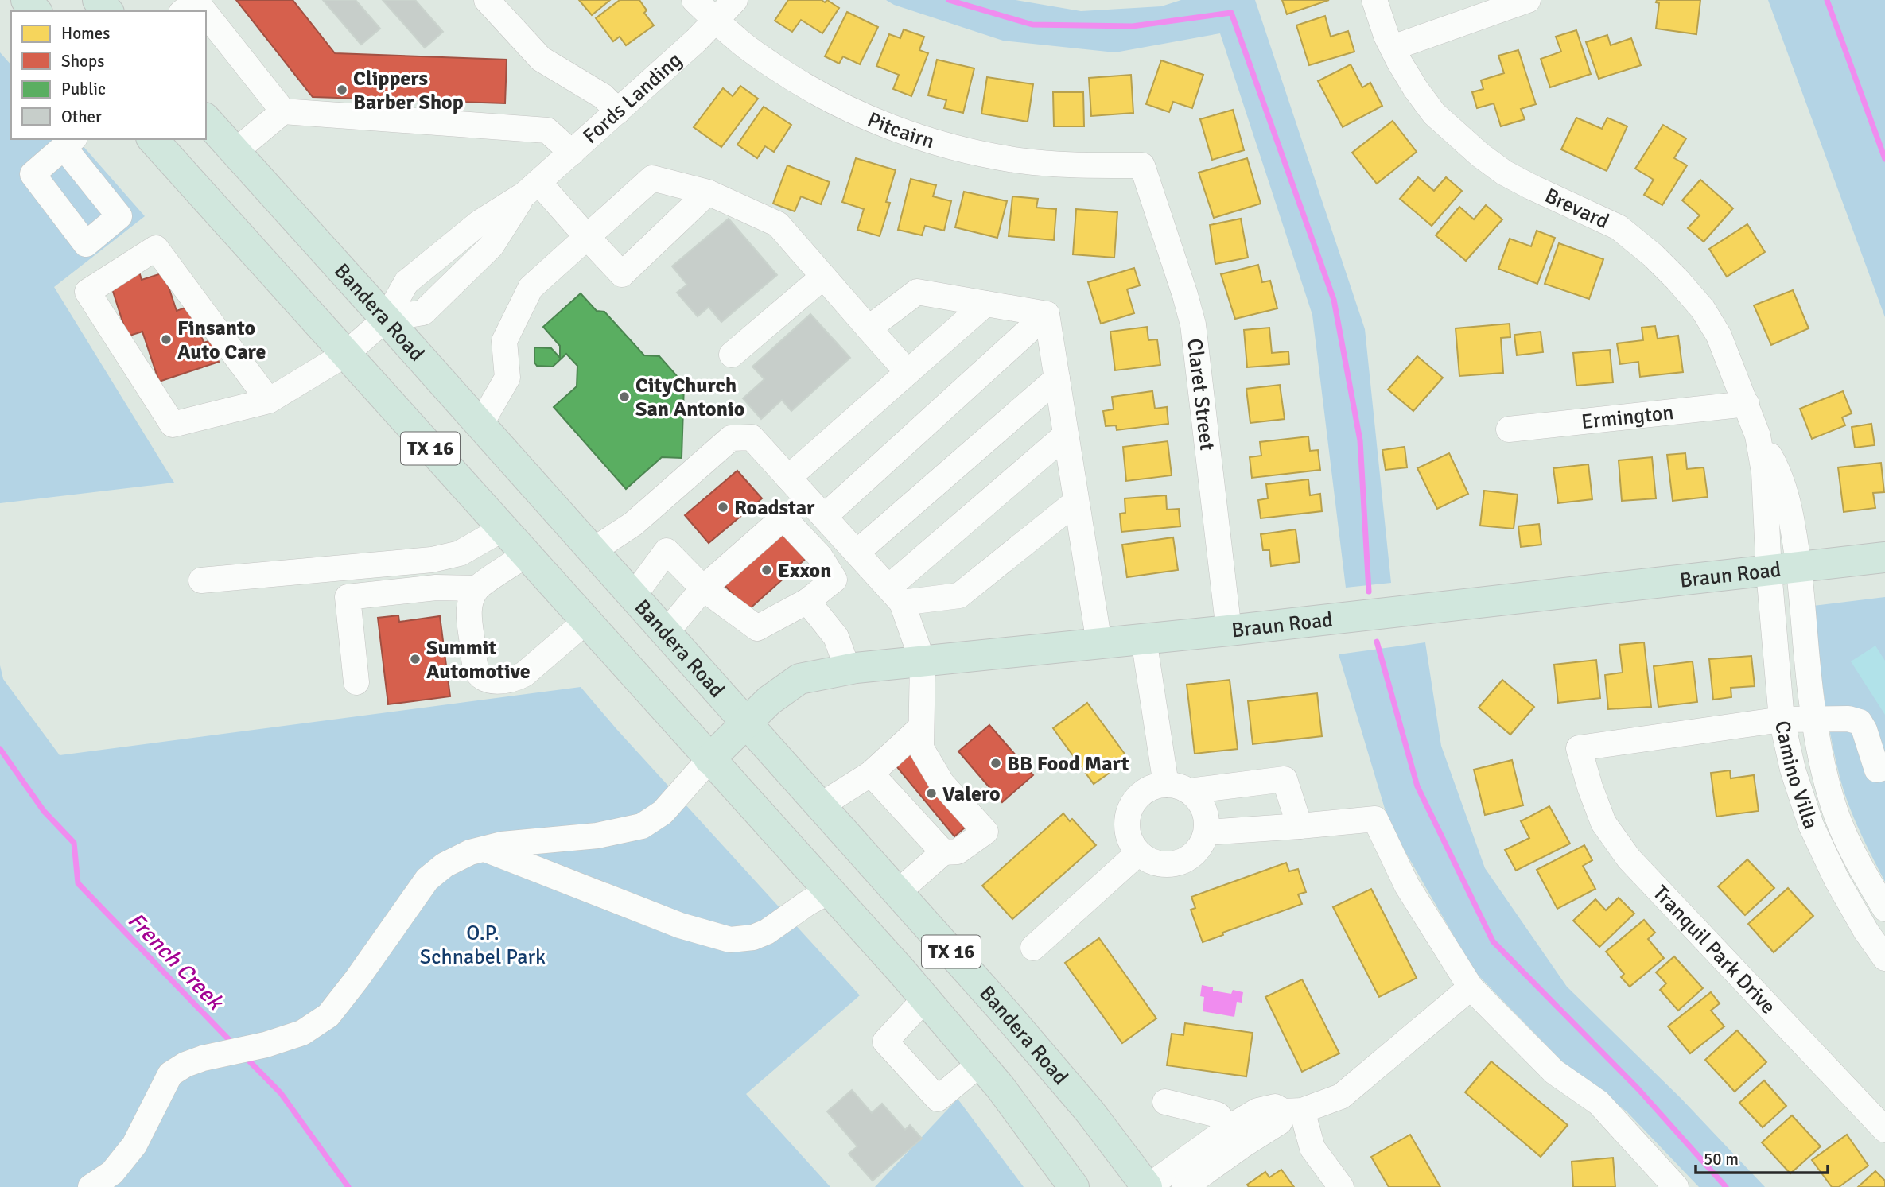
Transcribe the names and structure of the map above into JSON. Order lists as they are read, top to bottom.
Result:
{
  "streets": {
    "main road": ["Bandera Road", "TX 16", "Braun Road"],
    "street": [
      "Fords Landing",
      "Pitcairn",
      "Brevard",
      "Claret Street",
      "Ermington",
      "Camino Villa",
      "Tranquil Park Drive"
    ]
  },
  "crossings": [
    ["Fords Landing", "Pitcairn"],
    ["Fords Landing", "Bandera Road"],
    ["Pitcairn", "Claret Street"],
    ["Brevard", "Ermington"],
    ["Brevard", "Braun Road"],
    ["Brevard", "Camino Villa"],
    ["Bandera Road", "Braun Road"],
    ["Claret Street", "Braun Road"],
    ["TX 16", "Braun Road"],
    ["Braun Road", "Camino Villa"],
    ["Camino Villa", "Tranquil Park Drive"]
  ],
  "water": ["French Creek"],
  "parks": ["O.P. Schnabel Park"],
  "places": [
    "Clippers Barber Shop",
    "Finsanto Auto Care",
    "CityChurch San Antonio",
    "Roadstar",
    "Exxon",
    "Summit Automotive",
    "BB Food Mart",
    "Valero"
  ],
  "legend": [
    "Homes",
    "Shops",
    "Public",
    "Other"
  ],
  "scale_bar": "50 m"
}
